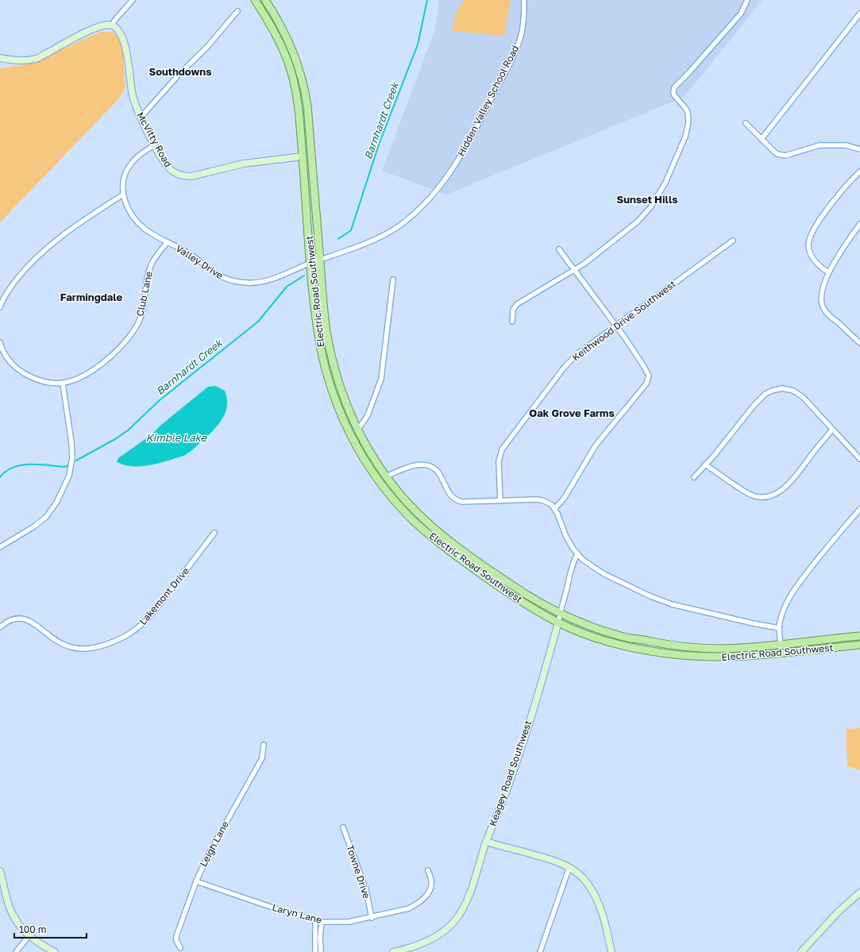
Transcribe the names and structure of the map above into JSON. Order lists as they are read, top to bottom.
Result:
{
  "streets": {
    "main road": ["Electric Road Southwest"],
    "street": [
      "Hidden Valley School Road",
      "McVitty Road",
      "Valley Drive",
      "Club Lane",
      "Keithwood Drive Southwest",
      "Lakemont Drive",
      "Keagey Road Southwest",
      "Leigh Lane",
      "Towne Drive",
      "Laryn Lane"
    ]
  },
  "crossings": [
    ["Hidden Valley School Road", "Valley Drive"],
    ["Hidden Valley School Road", "Electric Road Southwest"],
    ["McVitty Road", "Valley Drive"],
    ["McVitty Road", "Electric Road Southwest"],
    ["Valley Drive", "Electric Road Southwest"],
    ["Valley Drive", "Club Lane"],
    ["Electric Road Southwest", "Keagey Road Southwest"],
    ["Leigh Lane", "Laryn Lane"],
    ["Towne Drive", "Laryn Lane"]
  ],
  "districts": [
    "Southdowns",
    "Sunset Hills",
    "Farmingdale",
    "Oak Grove Farms"
  ],
  "water": ["Barnhardt Creek", "Kimble Lake"],
  "scale_bar": "100 m"
}
